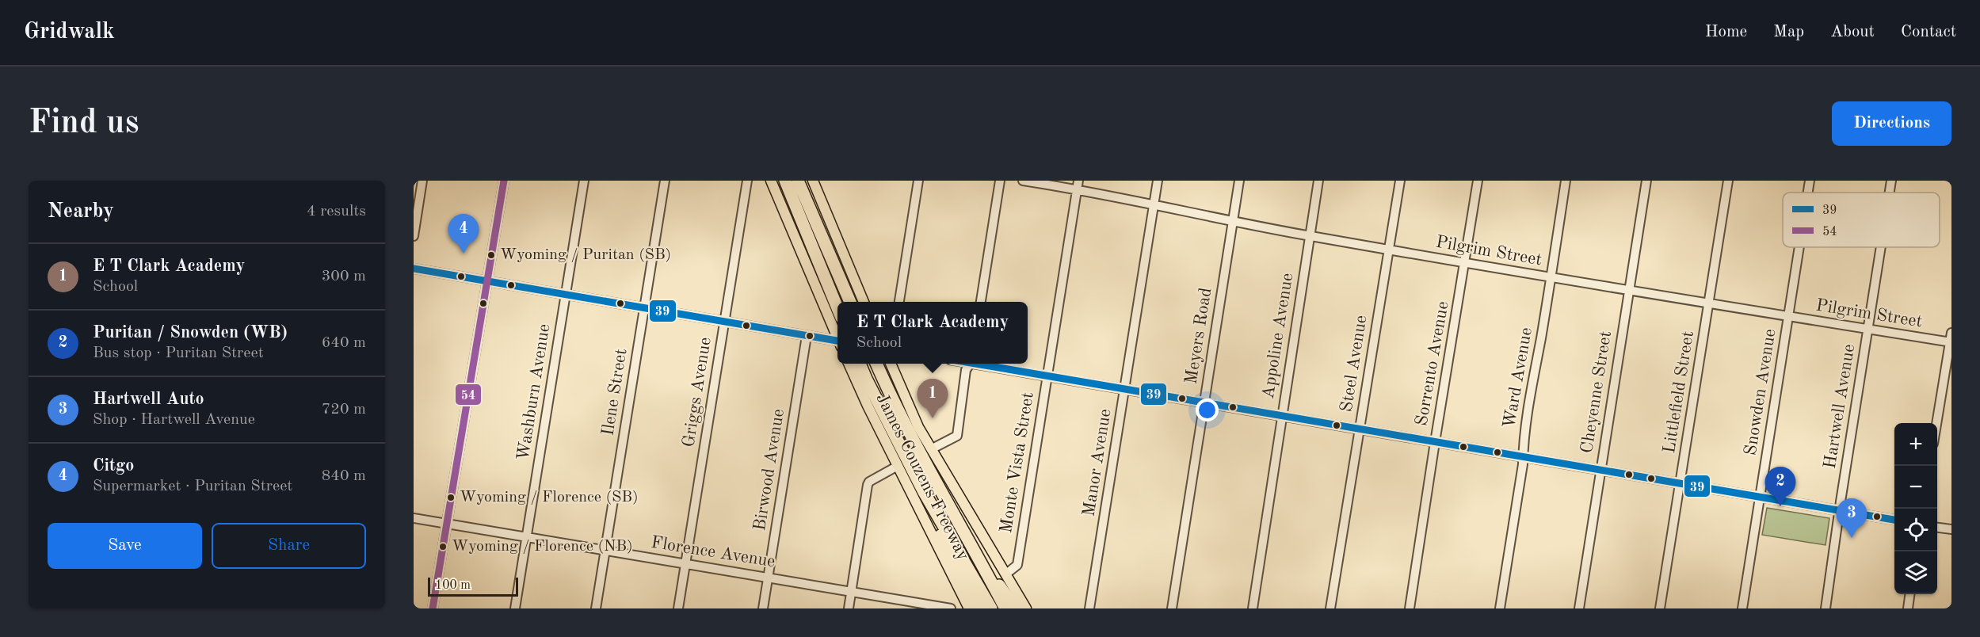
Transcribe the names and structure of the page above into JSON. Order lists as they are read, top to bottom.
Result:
{
  "streets": {
    "main road": ["James Couzens Freeway"],
    "street": [
      "Pilgrim Street",
      "Meyers Road",
      "Appoline Avenue",
      "Steel Avenue",
      "Sorrento Avenue",
      "Ward Avenue",
      "Washburn Avenue",
      "Ilene Street",
      "Griggs Avenue",
      "Cheyenne Street",
      "Littlefield Street",
      "Snowden Avenue",
      "Hartwell Avenue",
      "Monte Vista Street",
      "Manor Avenue",
      "Birwood Avenue",
      "Florence Avenue"
    ]
  },
  "crossings": [
    ["Pilgrim Street", "Meyers Road"],
    ["Pilgrim Street", "Appoline Avenue"],
    ["Pilgrim Street", "Steel Avenue"],
    ["Pilgrim Street", "Sorrento Avenue"],
    ["Pilgrim Street", "Ward Avenue"],
    ["Pilgrim Street", "Cheyenne Street"],
    ["Pilgrim Street", "Littlefield Street"],
    ["Pilgrim Street", "Snowden Avenue"],
    ["Pilgrim Street", "Hartwell Avenue"],
    ["Pilgrim Street", "Monte Vista Street"],
    ["Pilgrim Street", "Manor Avenue"],
    ["Washburn Avenue", "Florence Avenue"],
    ["Ilene Street", "Florence Avenue"],
    ["Griggs Avenue", "Florence Avenue"],
    ["Monte Vista Street", "James Couzens Freeway"],
    ["Birwood Avenue", "Florence Avenue"]
  ],
  "places": ["Wyoming / Puritan (SB)", "Wyoming / Florence (SB)", "Wyoming / Florence (NB)"],
  "lines": ["transit line 54", "transit line 39"],
  "legend": ["39", "54"],
  "scale_bar": "100 m",
  "page": {
    "header": "Gridwalk",
    "nav": [
      "Home",
      "Map",
      "About",
      "Contact"
    ],
    "buttons": [
      "Directions",
      ["Save", "Share"]
    ],
    "title": "Find us",
    "heading": ["Nearby", "4 results"],
    "pins": [
      "4",
      "1",
      "2",
      "3"
    ],
    "list": [
      {
        "mark": "1",
        "name": "E T Clark Academy",
        "note": "School",
        "value": "300 m"
      },
      {
        "mark": "2",
        "name": "Puritan / Snowden (WB)",
        "note": "Bus stop · Puritan Street",
        "value": "640 m"
      },
      {
        "mark": "3",
        "name": "Hartwell Auto",
        "note": "Shop · Hartwell Avenue",
        "value": "720 m"
      },
      {
        "mark": "4",
        "name": "Citgo",
        "note": "Supermarket · Puritan Street",
        "value": "840 m"
      }
    ],
    "popup": ["E T Clark Academy", "School"],
    "map_buttons": ["+", "−"],
    "scale": "100 m"
  }
}
